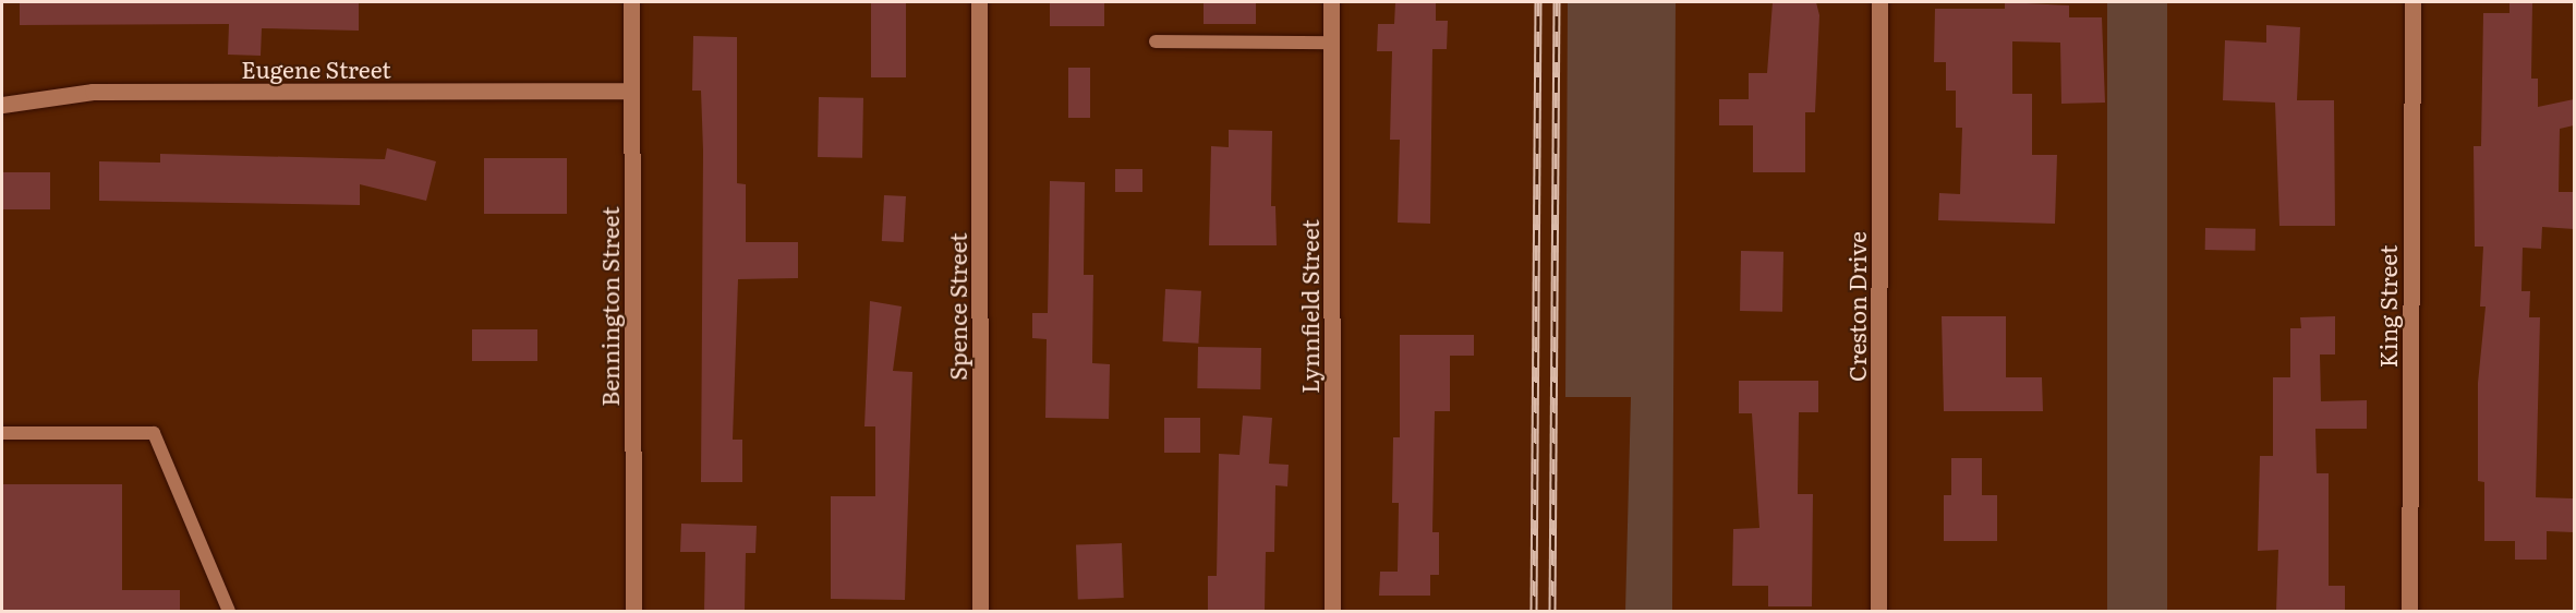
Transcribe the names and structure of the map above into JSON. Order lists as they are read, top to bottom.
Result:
{
  "streets": {
    "street": [
      "Eugene Street",
      "Bennington Street",
      "Spence Street",
      "Lynnfield Street",
      "Creston Drive",
      "King Street"
    ]
  },
  "crossings": [
    ["Eugene Street", "Bennington Street"]
  ]
}
